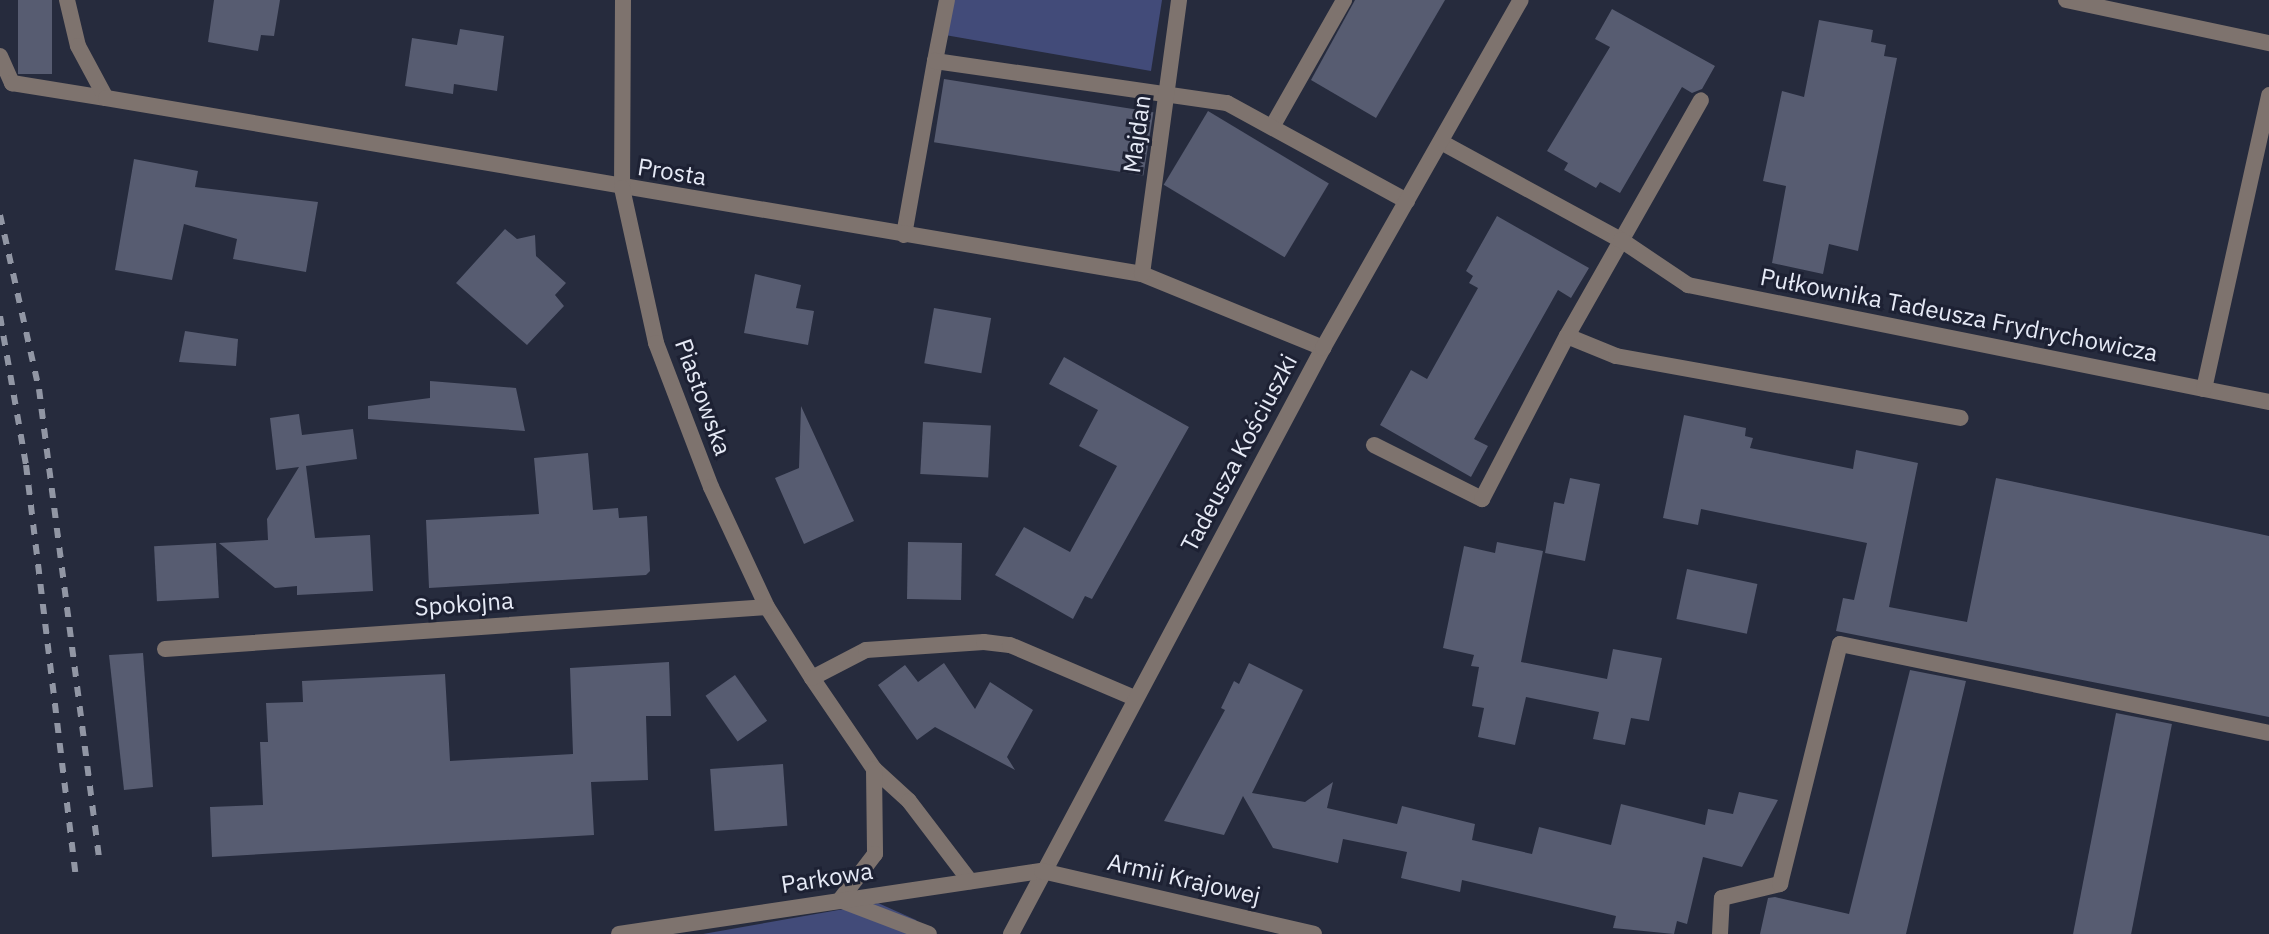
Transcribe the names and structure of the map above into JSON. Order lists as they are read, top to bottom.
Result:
{
  "streets": {
    "street": [
      "Majdan",
      "Prosta",
      "Pułkownika Tadeusza Frydrychowicza",
      "Piastowska",
      "Tadeusza Kościuszki",
      "Spokojna",
      "Parkowa",
      "Armii Krajowej"
    ]
  },
  "crossings": [
    ["Majdan", "Prosta"],
    ["Prosta", "Piastowska"],
    ["Prosta", "Tadeusza Kościuszki"],
    ["Pułkownika Tadeusza Frydrychowicza", "Tadeusza Kościuszki"],
    ["Piastowska", "Spokojna"],
    ["Piastowska", "Parkowa"],
    ["Tadeusza Kościuszki", "Parkowa"],
    ["Tadeusza Kościuszki", "Armii Krajowej"],
    ["Parkowa", "Armii Krajowej"]
  ]
}
